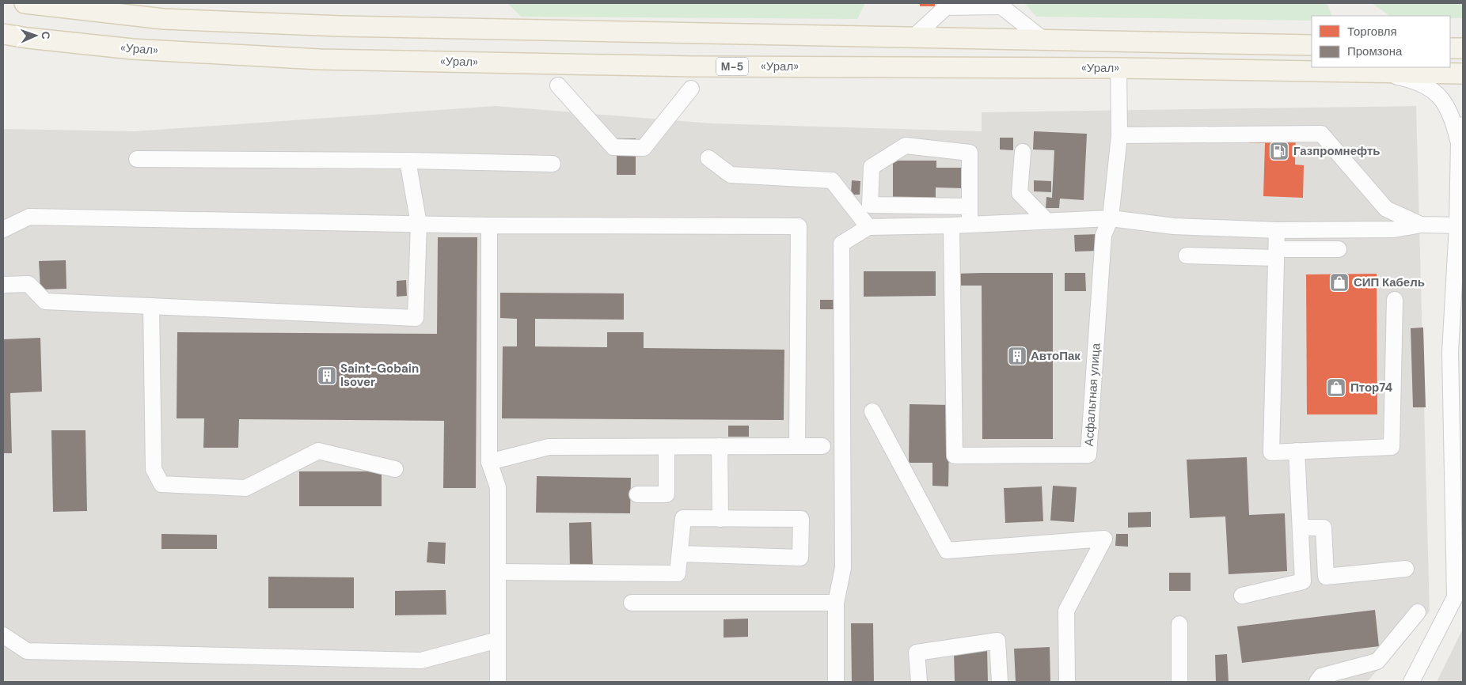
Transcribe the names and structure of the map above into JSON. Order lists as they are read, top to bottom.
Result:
{
  "streets": {
    "main road": ["«Урал»", "М-5"],
    "street": ["Асфальтная улица"]
  },
  "crossings": [
    ["«Урал»", "Асфальтная улица"]
  ],
  "places": {
    "fuel station": ["Газпромнефть"],
    "shop": ["СИП Кабель", "Птор74"],
    "building": ["АвтоПак", "Saint-Gobain Isover"]
  },
  "legend": ["Торговля", "Промзона"],
  "north": "right"
}
